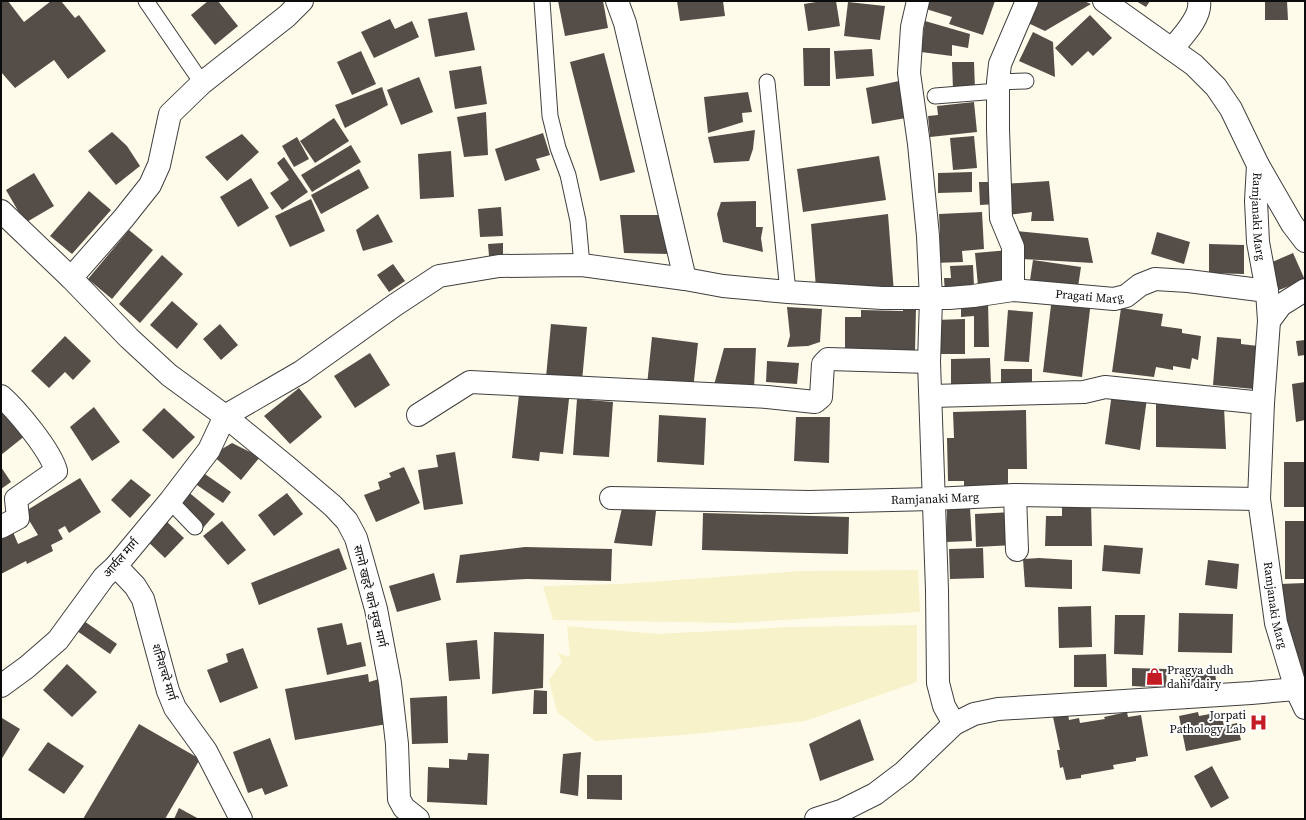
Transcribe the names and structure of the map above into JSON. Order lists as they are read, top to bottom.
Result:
{
  "streets": {
    "street": [
      "Ramjanaki Marg",
      "Pragati Marg",
      "आर्यल मार्ग",
      "सानो खहरे थाने मुख मार्ग",
      "शनिशचरे मार्ग"
    ]
  },
  "crossings": [
    ["Ramjanaki Marg", "Pragati Marg"],
    ["Pragati Marg", "आर्यल मार्ग"],
    ["Pragati Marg", "सानो खहरे थाने मुख मार्ग"],
    ["आर्यल मार्ग", "सानो खहरे थाने मुख मार्ग"],
    ["आर्यल मार्ग", "शनिशचरे मार्ग"]
  ],
  "places": {
    "shop": ["Pragya dudh dahi dairy"],
    "hospital": ["Jorpati Pathology Lab"]
  }
}
